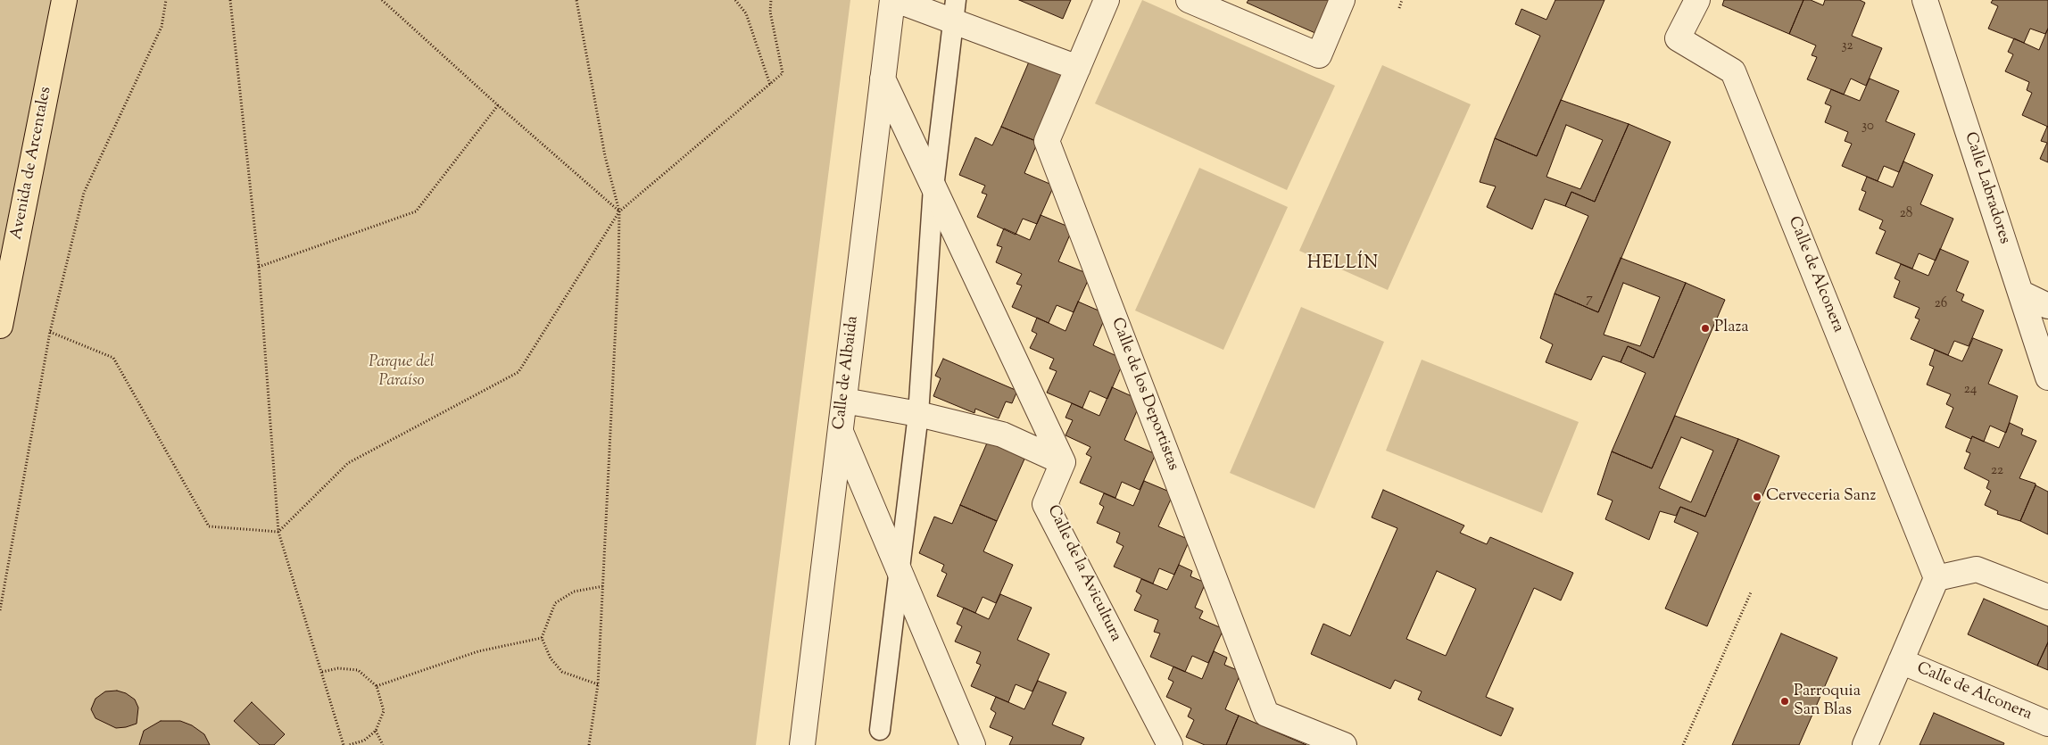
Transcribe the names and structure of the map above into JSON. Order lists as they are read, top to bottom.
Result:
{
  "streets": {
    "main road": ["Avenida de Arcentales"],
    "street": [
      "Calle Labradores",
      "Calle de Alconera",
      "Calle de Albaida",
      "Calle de los Deportistas",
      "Calle de la Avicultura"
    ]
  },
  "districts": ["HELLÍN"],
  "parks": ["Parque del Paraíso"],
  "places": ["Plaza", "Cerveceria Sanz", "Parroquia San Blas"],
  "house_numbers": [
    "32",
    "30",
    "28",
    "7",
    "26",
    "24",
    "22"
  ]
}
